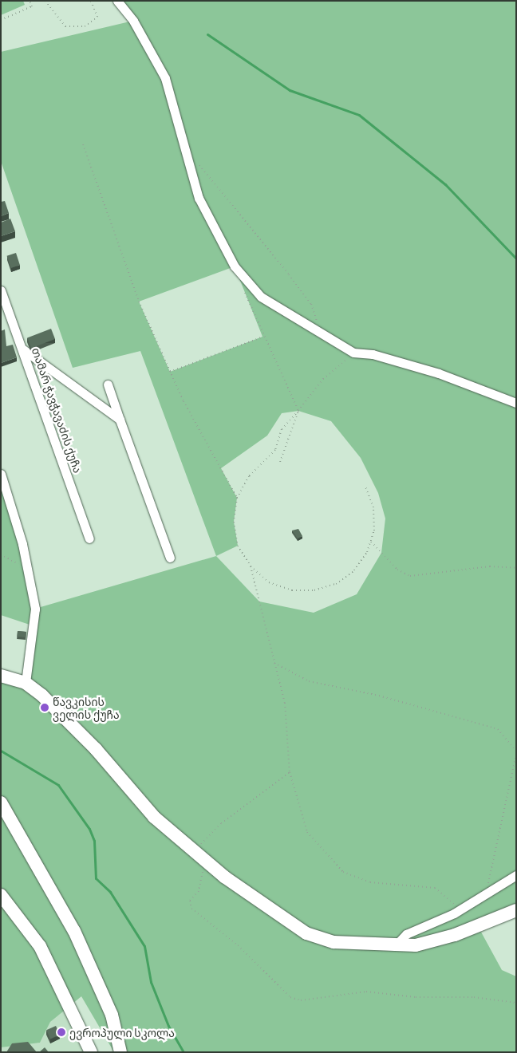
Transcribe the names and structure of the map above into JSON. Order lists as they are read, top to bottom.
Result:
{
  "streets": {
    "street": ["თამარ ჭავჭავაძის ქუჩა"]
  },
  "places": ["წავკისის ველის ქუჩა", "ევროპული სკოლა"]
}
